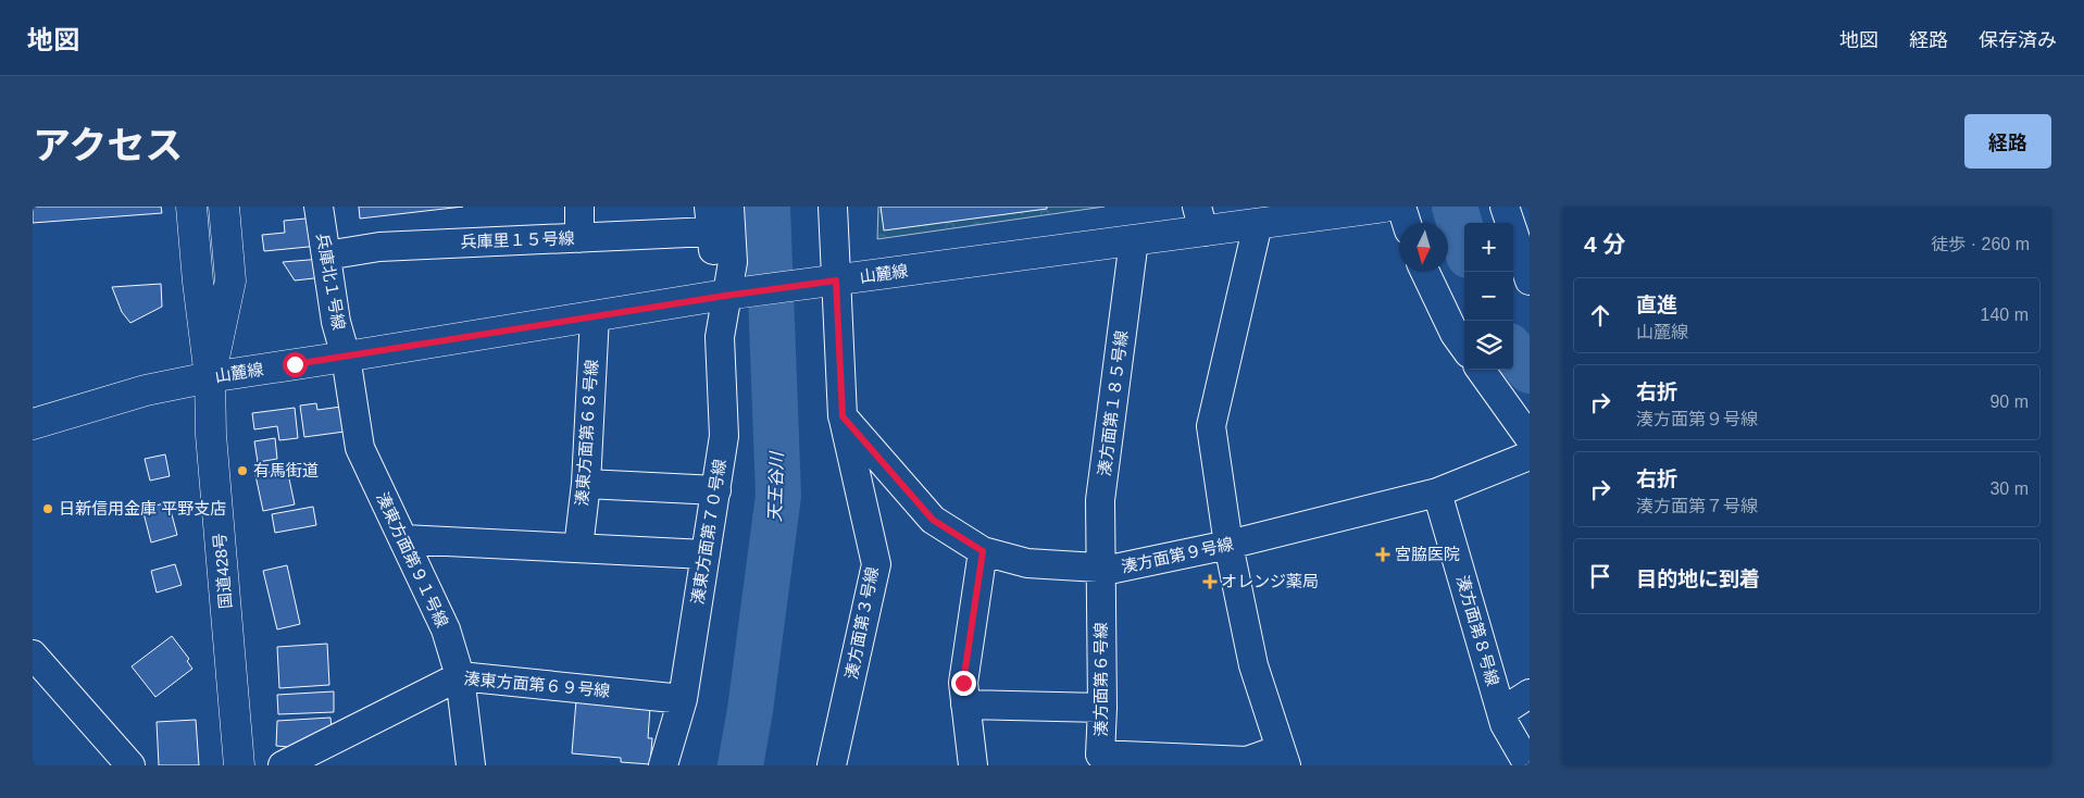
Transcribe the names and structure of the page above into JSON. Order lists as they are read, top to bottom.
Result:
{
  "streets": {
    "main road": ["山麓線", "国道428号"],
    "street": [
      "兵庫里１５号線",
      "兵庫北１号線",
      "湊方面第１８５号線",
      "湊東方面第６８号線",
      "湊東方面第７０号線",
      "湊方面第９号線",
      "湊東方面第９１号線",
      "湊方面第３号線",
      "湊方面第８号線",
      "湊方面第６号線",
      "湊東方面第６９号線"
    ]
  },
  "crossings": [
    ["兵庫里１５号線", "兵庫北１号線"],
    ["山麓線", "兵庫北１号線"],
    ["山麓線", "湊方面第１８５号線"],
    ["山麓線", "湊東方面第６８号線"],
    ["山麓線", "湊東方面第７０号線"],
    ["山麓線", "湊東方面第９１号線"],
    ["山麓線", "国道428号"],
    ["兵庫北１号線", "湊東方面第９１号線"],
    ["湊方面第１８５号線", "湊方面第９号線"],
    ["湊方面第１８５号線", "湊方面第６号線"],
    ["湊東方面第７０号線", "湊東方面第６９号線"],
    ["湊方面第９号線", "湊方面第３号線"],
    ["湊方面第９号線", "湊方面第８号線"],
    ["湊方面第９号線", "湊方面第６号線"],
    ["湊東方面第９１号線", "湊東方面第６９号線"]
  ],
  "water": ["天王谷川"],
  "places": {
    "other": ["有馬街道", "日新信用金庫 平野支店"],
    "health": ["宮脇医院", "オレンジ薬局"]
  },
  "north": "bottom",
  "page": {
    "header": "地図",
    "nav": ["地図", "経路", "保存済み"],
    "title": "アクセス",
    "buttons": "経路",
    "heading": ["4 分", "徒歩 · 260 m"],
    "map_buttons": ["+", "−"],
    "list": [
      ["直進", "山麓線", "140 m"],
      ["右折", "湊方面第９号線", "90 m"],
      ["右折", "湊方面第７号線", "30 m"],
      "目的地に到着"
    ]
  }
}
